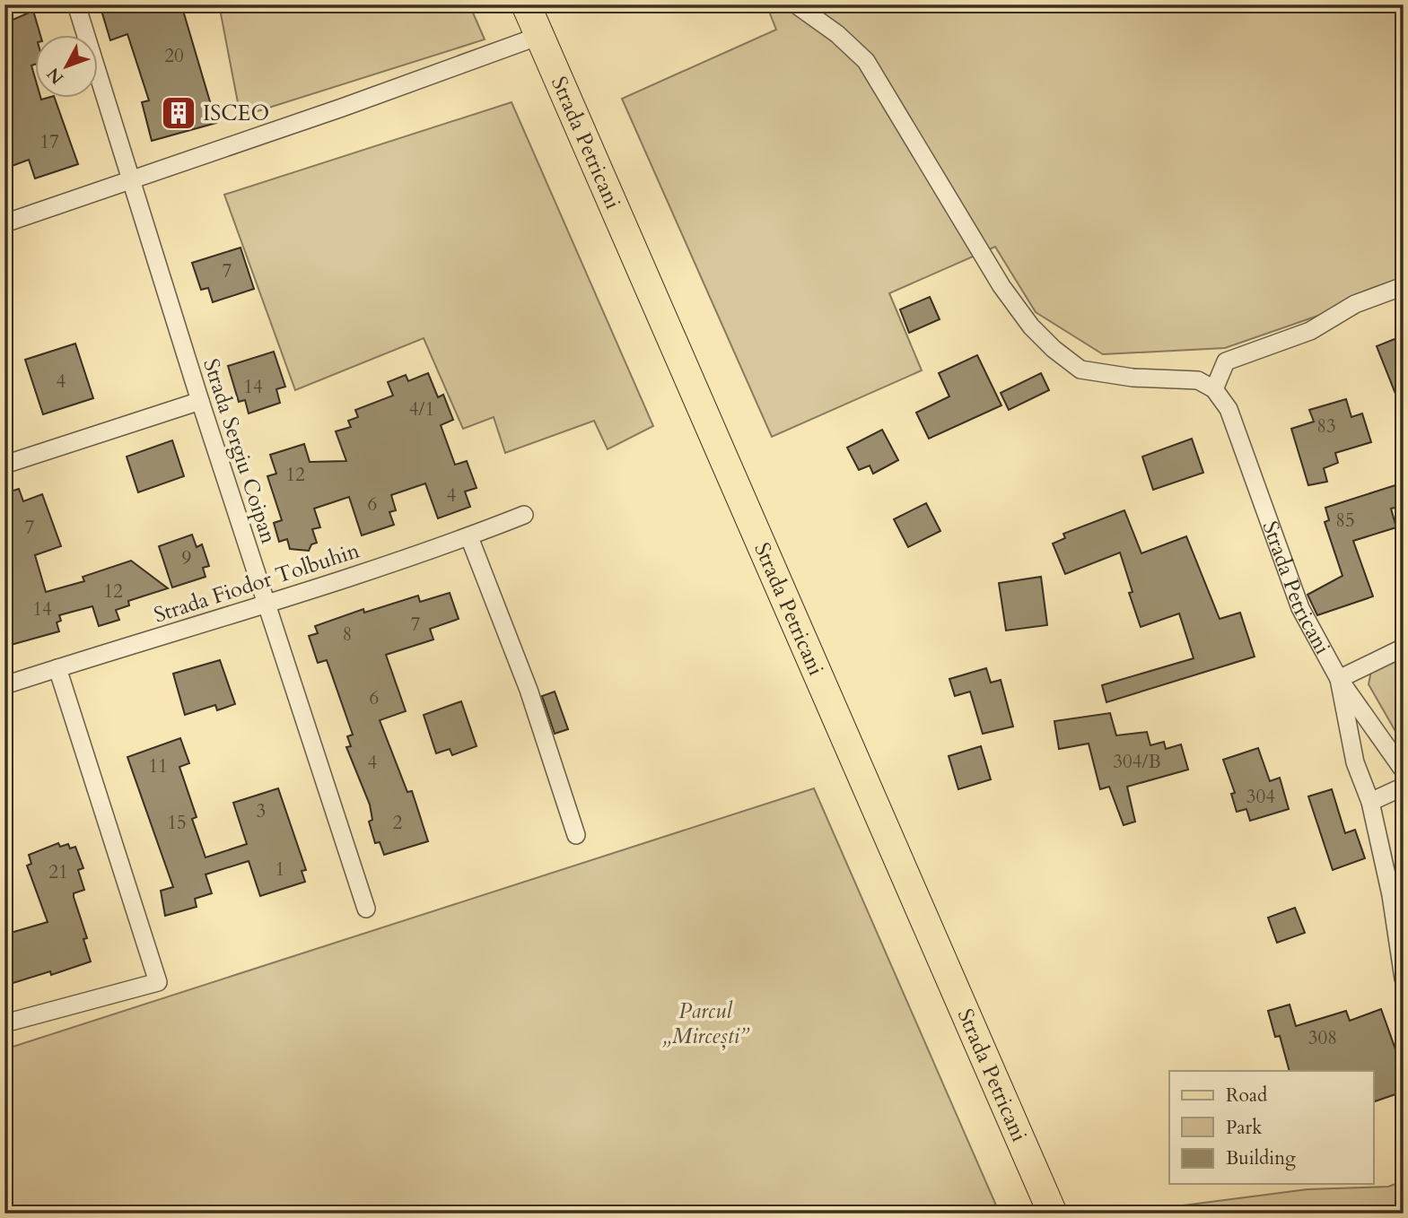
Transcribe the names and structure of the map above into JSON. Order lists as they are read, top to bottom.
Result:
{
  "streets": {
    "main road": ["Strada Petricani"],
    "street": ["Strada Sergiu Coipan", "Strada Fiodor Tolbuhin"]
  },
  "crossings": [
    ["Strada Sergiu Coipan", "Strada Fiodor Tolbuhin"]
  ],
  "parks": ["Parcul „Mircești”"],
  "places": {
    "building": ["ISCEO"]
  },
  "house_numbers": [
    "20",
    "17",
    "7",
    "4",
    "14",
    "4/1",
    "83",
    "12",
    "4",
    "6",
    "85",
    "7",
    "9",
    "12",
    "14",
    "7",
    "8",
    "6",
    "304/B",
    "4",
    "11",
    "304",
    "3",
    "15",
    "2",
    "1",
    "21",
    "308"
  ],
  "legend": ["Road", "Park", "Building"],
  "north": "bottom left"
}
